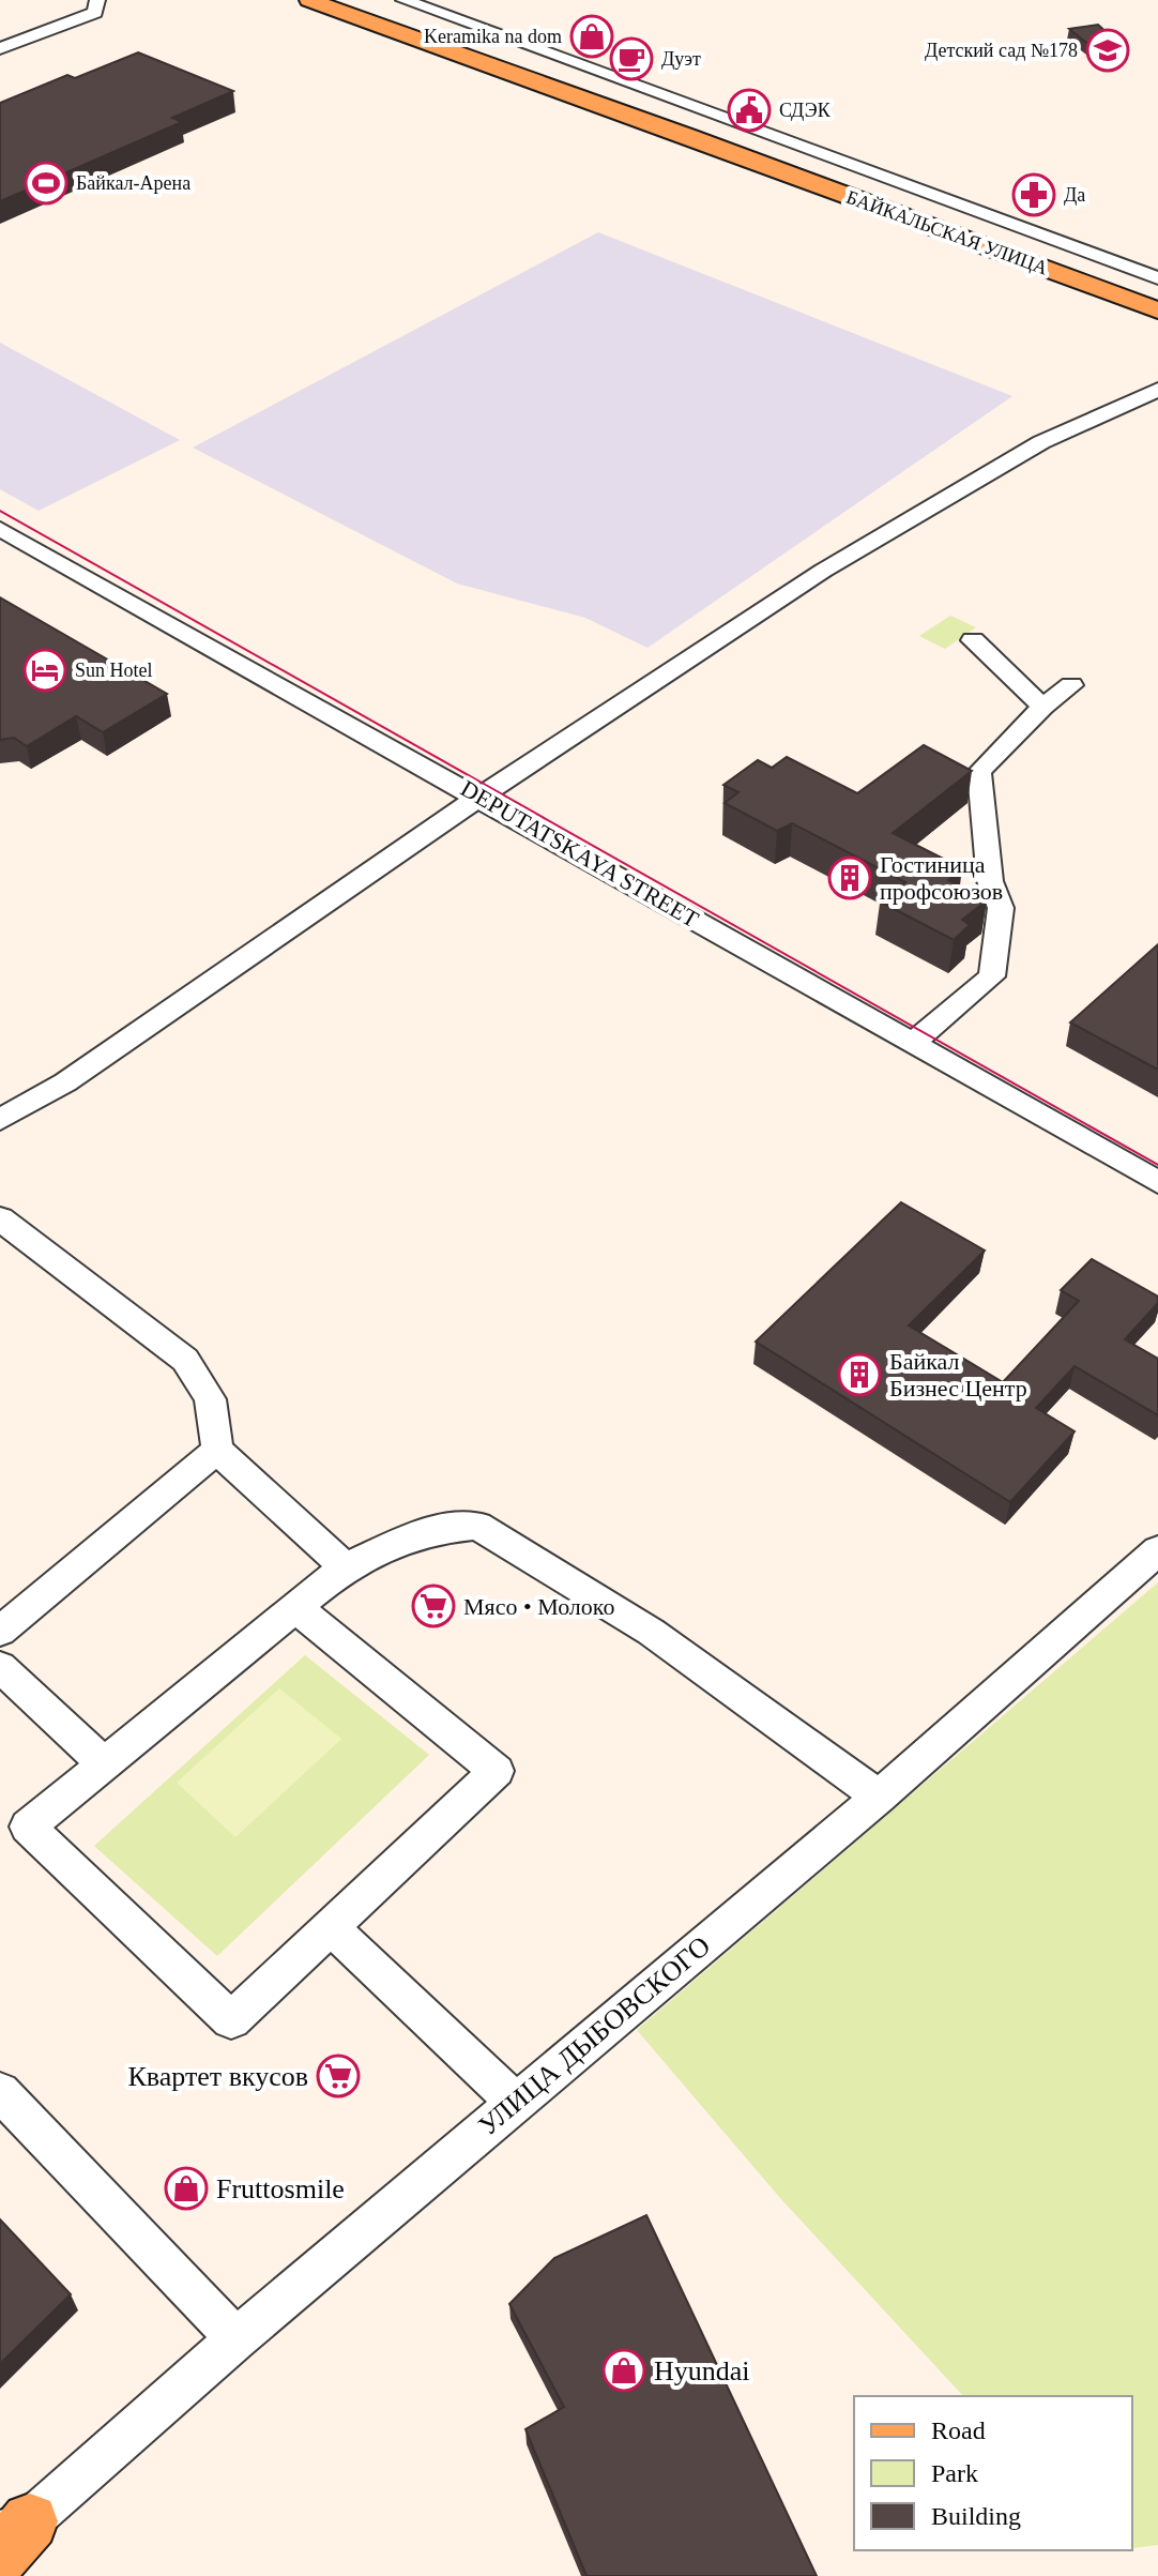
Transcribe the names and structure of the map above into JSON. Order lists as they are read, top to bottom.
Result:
{
  "streets": {
    "main road": ["БАЙКАЛЬСКАЯ УЛИЦА"],
    "street": ["DEPUTATSKAYA STREET", "УЛИЦА ДЫБОВСКОГО"]
  },
  "places": {
    "shop": ["Keramika na dom", "Fruttosmile", "Hyundai"],
    "school or university": ["Детский сад №178"],
    "cafe": ["Дуэт"],
    "public building": ["СДЭК"],
    "sports": ["Байкал-Арена"],
    "pharmacy": ["Да"],
    "hotel": ["Sun Hotel"],
    "building": ["Гостиница профсоюзов", "Байкал Бизнес Центр"],
    "supermarket": ["Мясо • Молоко", "Квартет вкусов"]
  },
  "legend": ["Road", "Park", "Building"]
}
